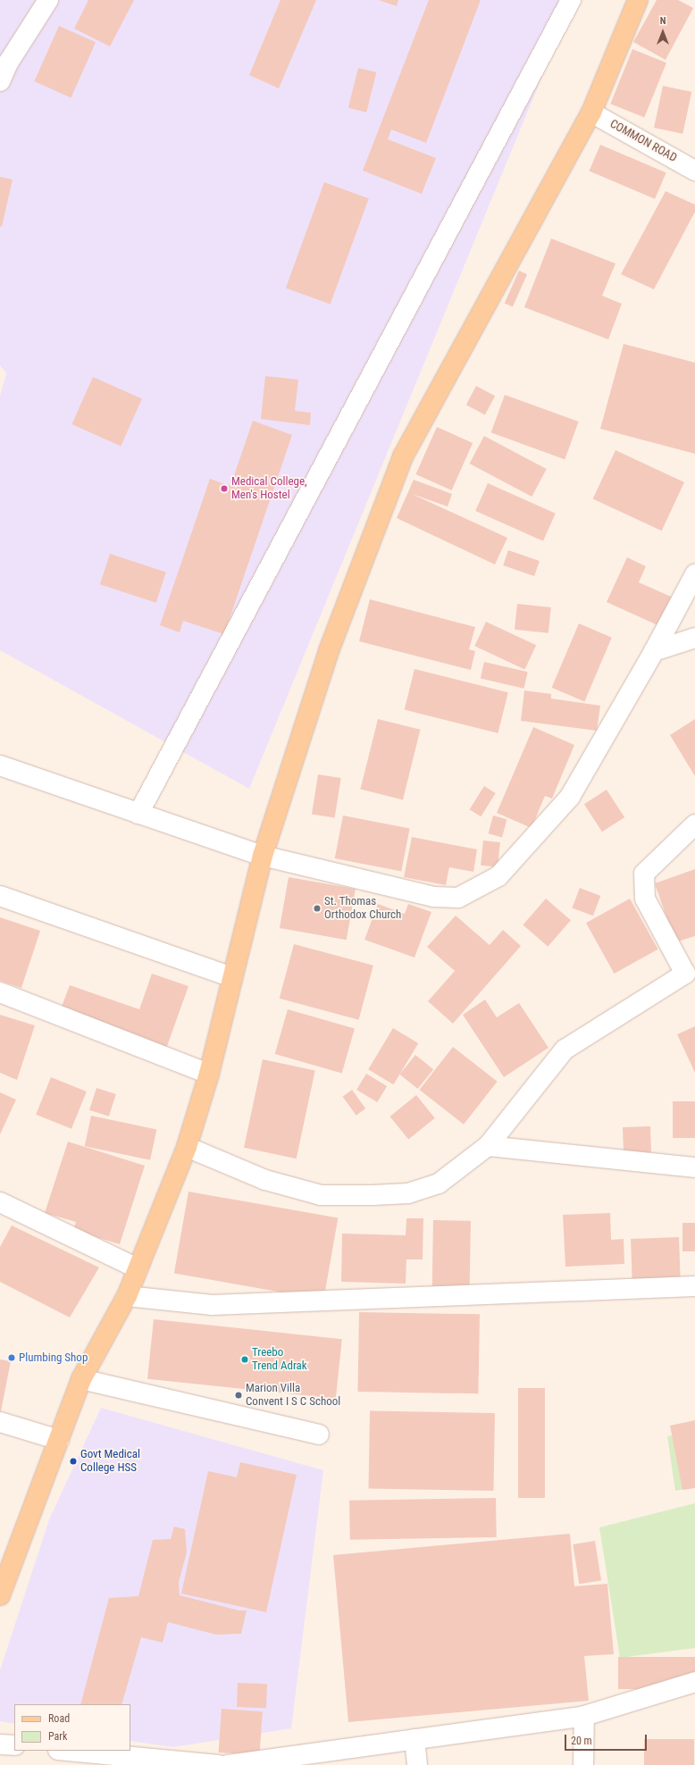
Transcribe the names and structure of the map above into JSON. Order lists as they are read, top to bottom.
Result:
{
  "streets": {
    "street": ["COMMON ROAD"]
  },
  "places": [
    "Medical College, Men's Hostel",
    "St. Thomas Orthodox Church",
    "Plumbing Shop",
    "Treebo Trend Adrak",
    "Marion Villa Convent I S C School",
    "Govt Medical College HSS"
  ],
  "legend": ["Road", "Park"],
  "scale_bar": "20 m",
  "north": "top"
}
